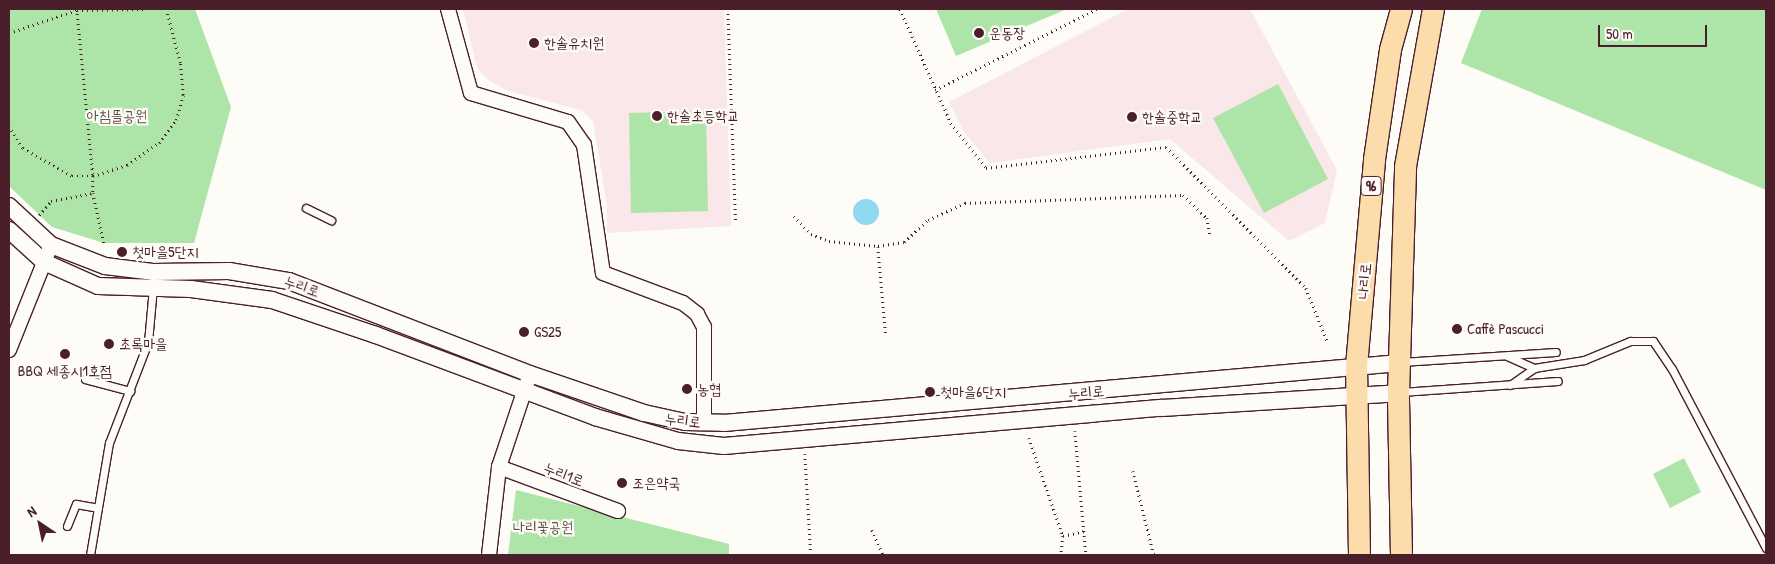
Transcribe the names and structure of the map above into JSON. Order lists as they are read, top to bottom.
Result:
{
  "streets": {
    "main road": ["96", "나리로"],
    "street": ["누리로", "누리1로"]
  },
  "crossings": [
    ["96", "누리로"],
    ["나리로", "누리로"]
  ],
  "parks": ["아침뜰공원", "나리꽃공원"],
  "places": [
    "운동장",
    "한솔유치원",
    "한솔초등학교",
    "한솔중학교",
    "첫마을5단지",
    "Caffè Pascucci",
    "GS25",
    "초록마을",
    "BBQ 세종시1호점",
    "농협",
    "첫마을6단지",
    "조은약국"
  ],
  "scale_bar": "50 m",
  "north": "top left"
}
